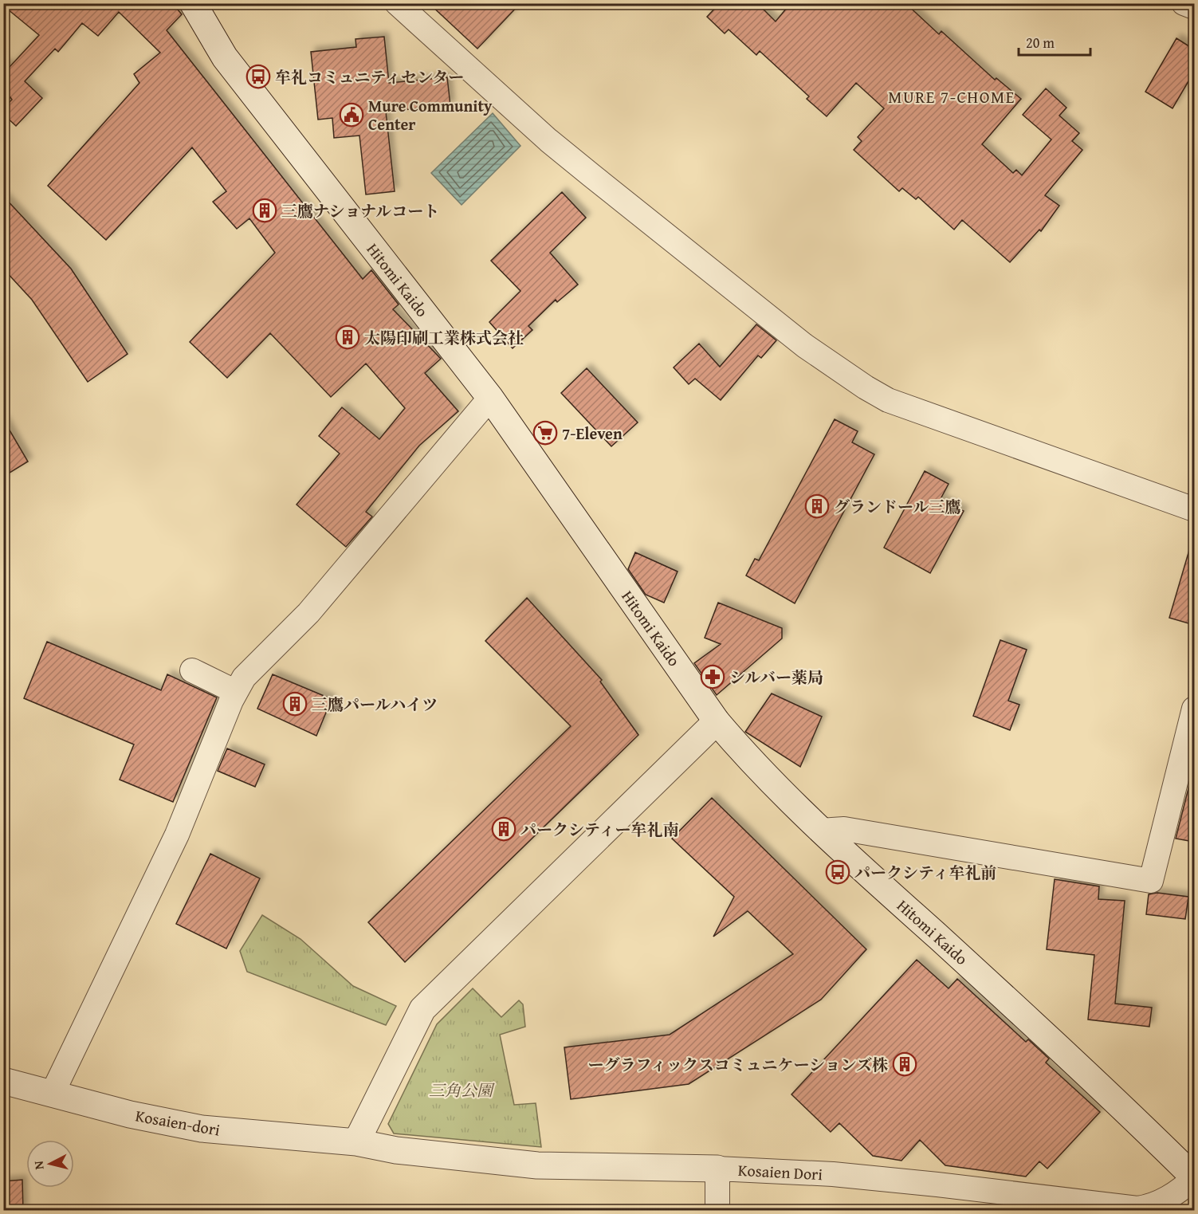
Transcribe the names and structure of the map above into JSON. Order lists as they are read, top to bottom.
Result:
{
  "streets": {
    "main road": ["Hitomi Kaido", "Kosaien-dori", "Kosaien Dori"]
  },
  "crossings": [
    ["Hitomi Kaido", "Kosaien Dori"],
    ["Kosaien-dori", "Kosaien Dori"]
  ],
  "districts": ["MURE 7-CHOME"],
  "parks": ["三角公園"],
  "places": {
    "bus stop": ["牟礼コミュニティセンター", "パークシティ牟礼前"],
    "public building": ["Mure Community Center"],
    "building": [
      "三鷹ナショナルコート",
      "太陽印刷工業株式会社",
      "グランドール三鷹",
      "三鷹パールハイツ",
      "パークシティー牟礼南",
      "ーグラフィックスコミュニケーションズ株"
    ],
    "supermarket": ["7-Eleven"],
    "pharmacy": ["シルバー薬局"]
  },
  "scale_bar": "20 m",
  "north": "left"
}
